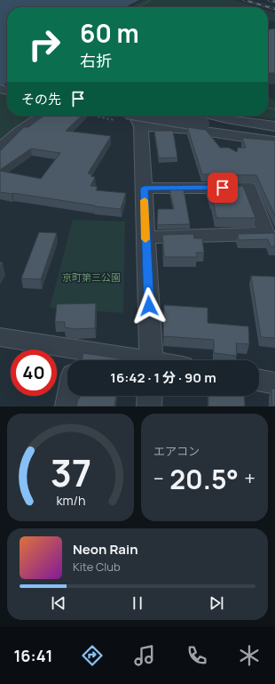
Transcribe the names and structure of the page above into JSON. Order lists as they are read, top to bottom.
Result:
{
  "parks": ["京町第三公園"],
  "page": {
    "turn": ["60 m", "右折"],
    "then": "その先",
    "limit": "40",
    "trip": "16:42 · 1 分 · 90 m",
    "tile": "エアコン",
    "heat": ["−", "20.5°", "+"],
    "song": ["Neon Rain", "Kite Club"],
    "tabs": "16:41",
    "gauge": ["37", "km/h"]
  }
}
